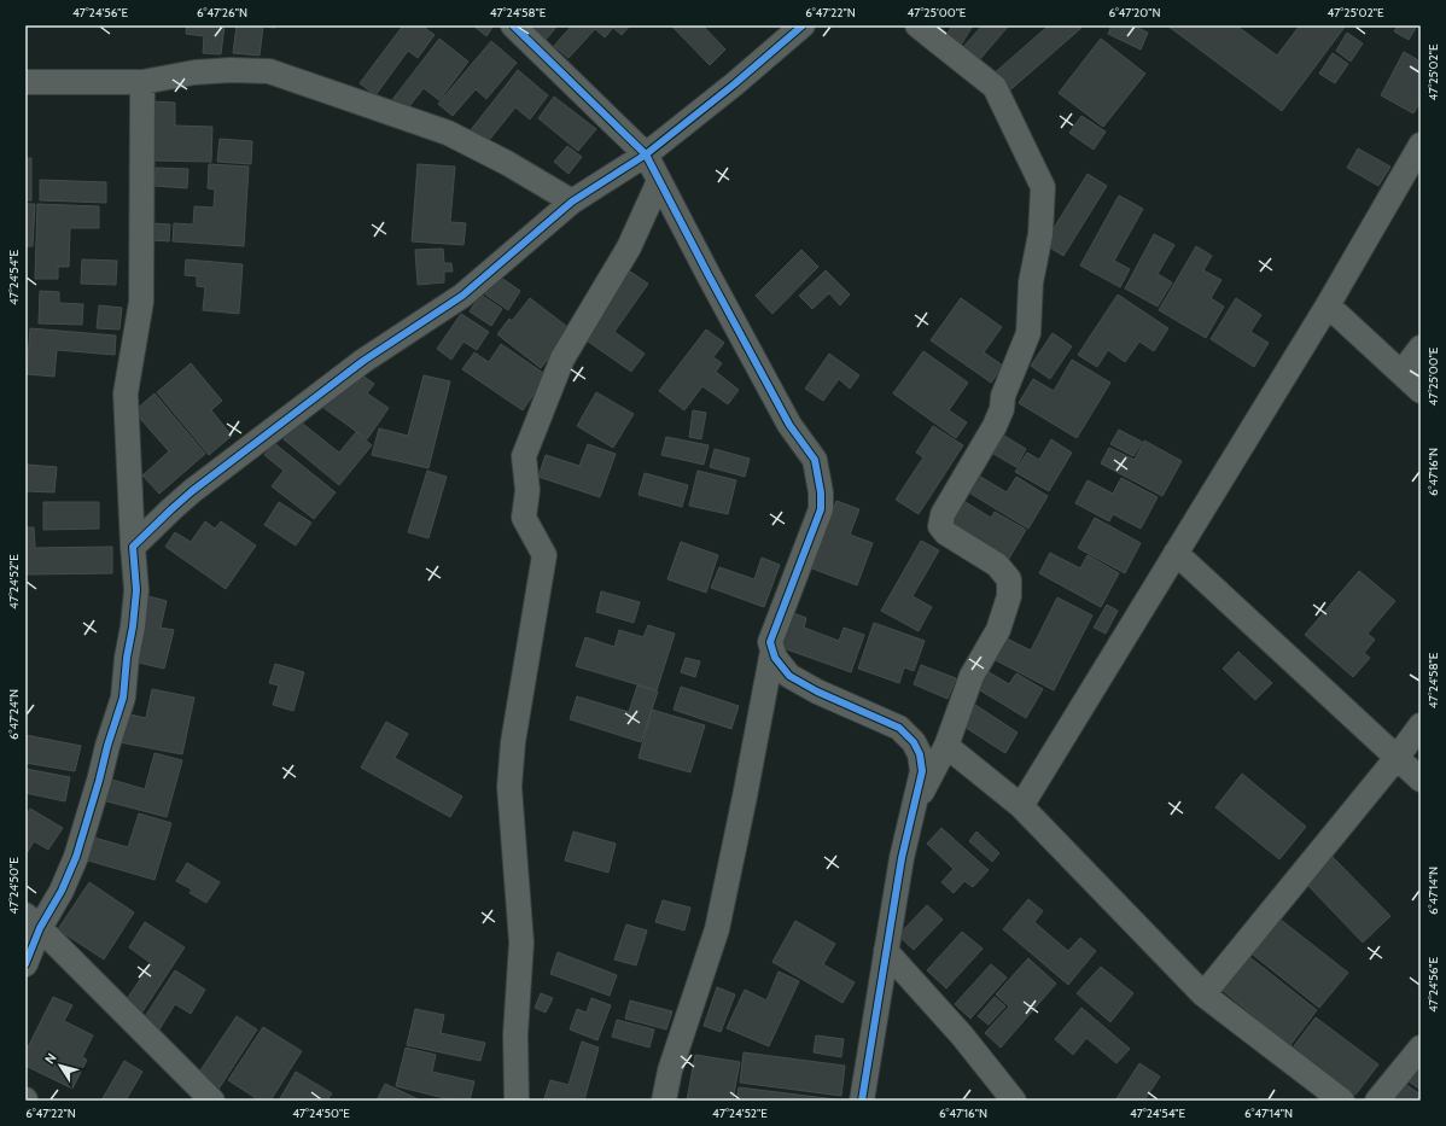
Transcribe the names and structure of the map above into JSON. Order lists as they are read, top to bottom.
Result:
{
  "north": "top left",
  "coordinates": [
    "47°24'56\"E",
    "6°47'26\"N",
    "47°24'58\"E",
    "6°47'22\"N",
    "47°25'00\"E",
    "6°47'20\"N",
    "47°25'02\"E",
    "47°24'54\"E",
    "6°47'16\"N",
    "47°24'52\"E",
    "6°47'24\"N",
    "47°24'50\"E",
    "6°47'14\"N"
  ]
}
